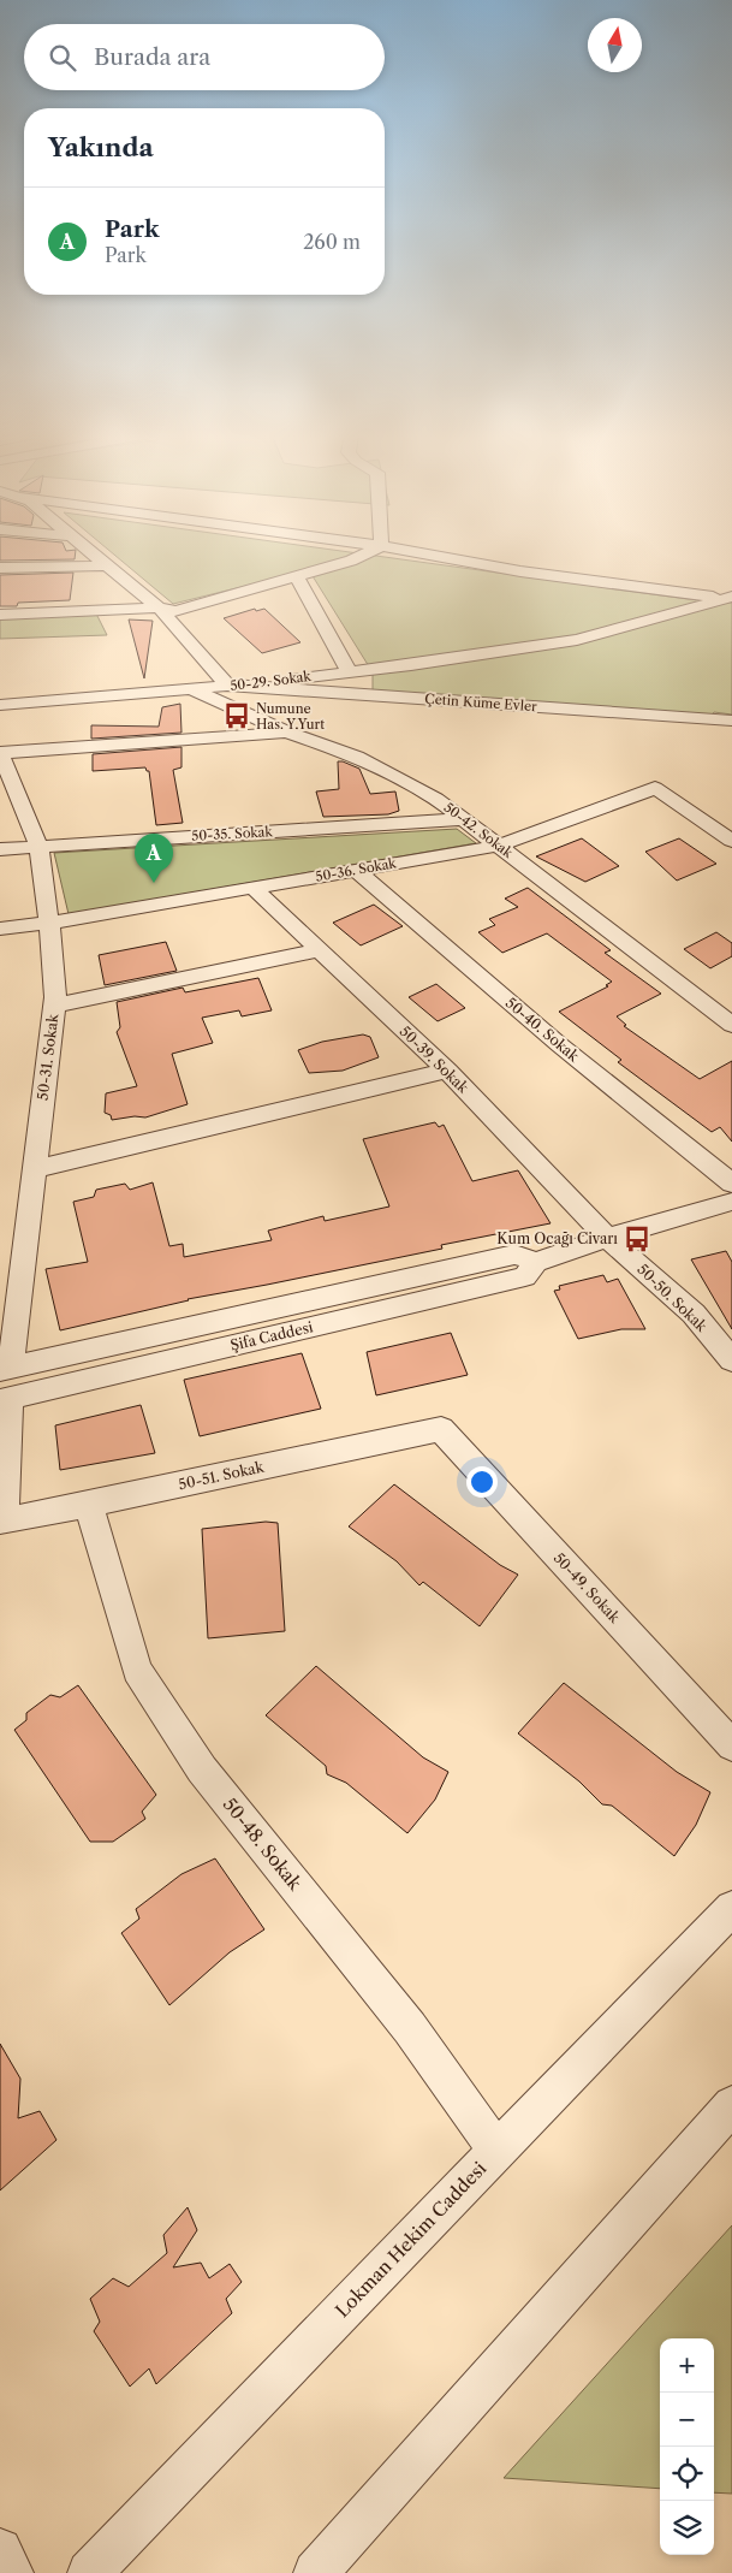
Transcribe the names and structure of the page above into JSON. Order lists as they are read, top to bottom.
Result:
{
  "streets": {
    "street": [
      "50-29. Sokak",
      "Çetin Küme Evler",
      "50-42. Sokak",
      "50-35. Sokak",
      "50-36. Sokak",
      "50-40. Sokak",
      "50-31. Sokak",
      "50-39. Sokak",
      "50-50. Sokak",
      "Şifa Caddesi",
      "50-51. Sokak",
      "50-49. Sokak",
      "50-48. Sokak",
      "Lokman Hekim Caddesi"
    ]
  },
  "crossings": [
    ["50-29. Sokak", "Çetin Küme Evler"],
    ["50-29. Sokak", "50-42. Sokak"],
    ["50-42. Sokak", "50-35. Sokak"],
    ["50-42. Sokak", "50-36. Sokak"],
    ["50-35. Sokak", "50-31. Sokak"],
    ["50-36. Sokak", "50-40. Sokak"],
    ["50-36. Sokak", "50-31. Sokak"],
    ["50-36. Sokak", "50-39. Sokak"],
    ["50-31. Sokak", "Şifa Caddesi"],
    ["50-39. Sokak", "50-50. Sokak"],
    ["50-39. Sokak", "Şifa Caddesi"],
    ["50-50. Sokak", "Şifa Caddesi"],
    ["50-51. Sokak", "50-49. Sokak"],
    ["50-51. Sokak", "50-48. Sokak"],
    ["50-48. Sokak", "Lokman Hekim Caddesi"]
  ],
  "places": {
    "bus stop": ["Numune Has. Y.Yurt", "Kum Ocağı Civarı"]
  },
  "north": "top",
  "page": {
    "search": "Burada ara",
    "heading": "Yakında",
    "list": [
      {
        "mark": "A",
        "name": "Park",
        "note": "Park",
        "value": "260 m"
      }
    ],
    "pins": "A",
    "map_buttons": ["+", "−"]
  }
}
